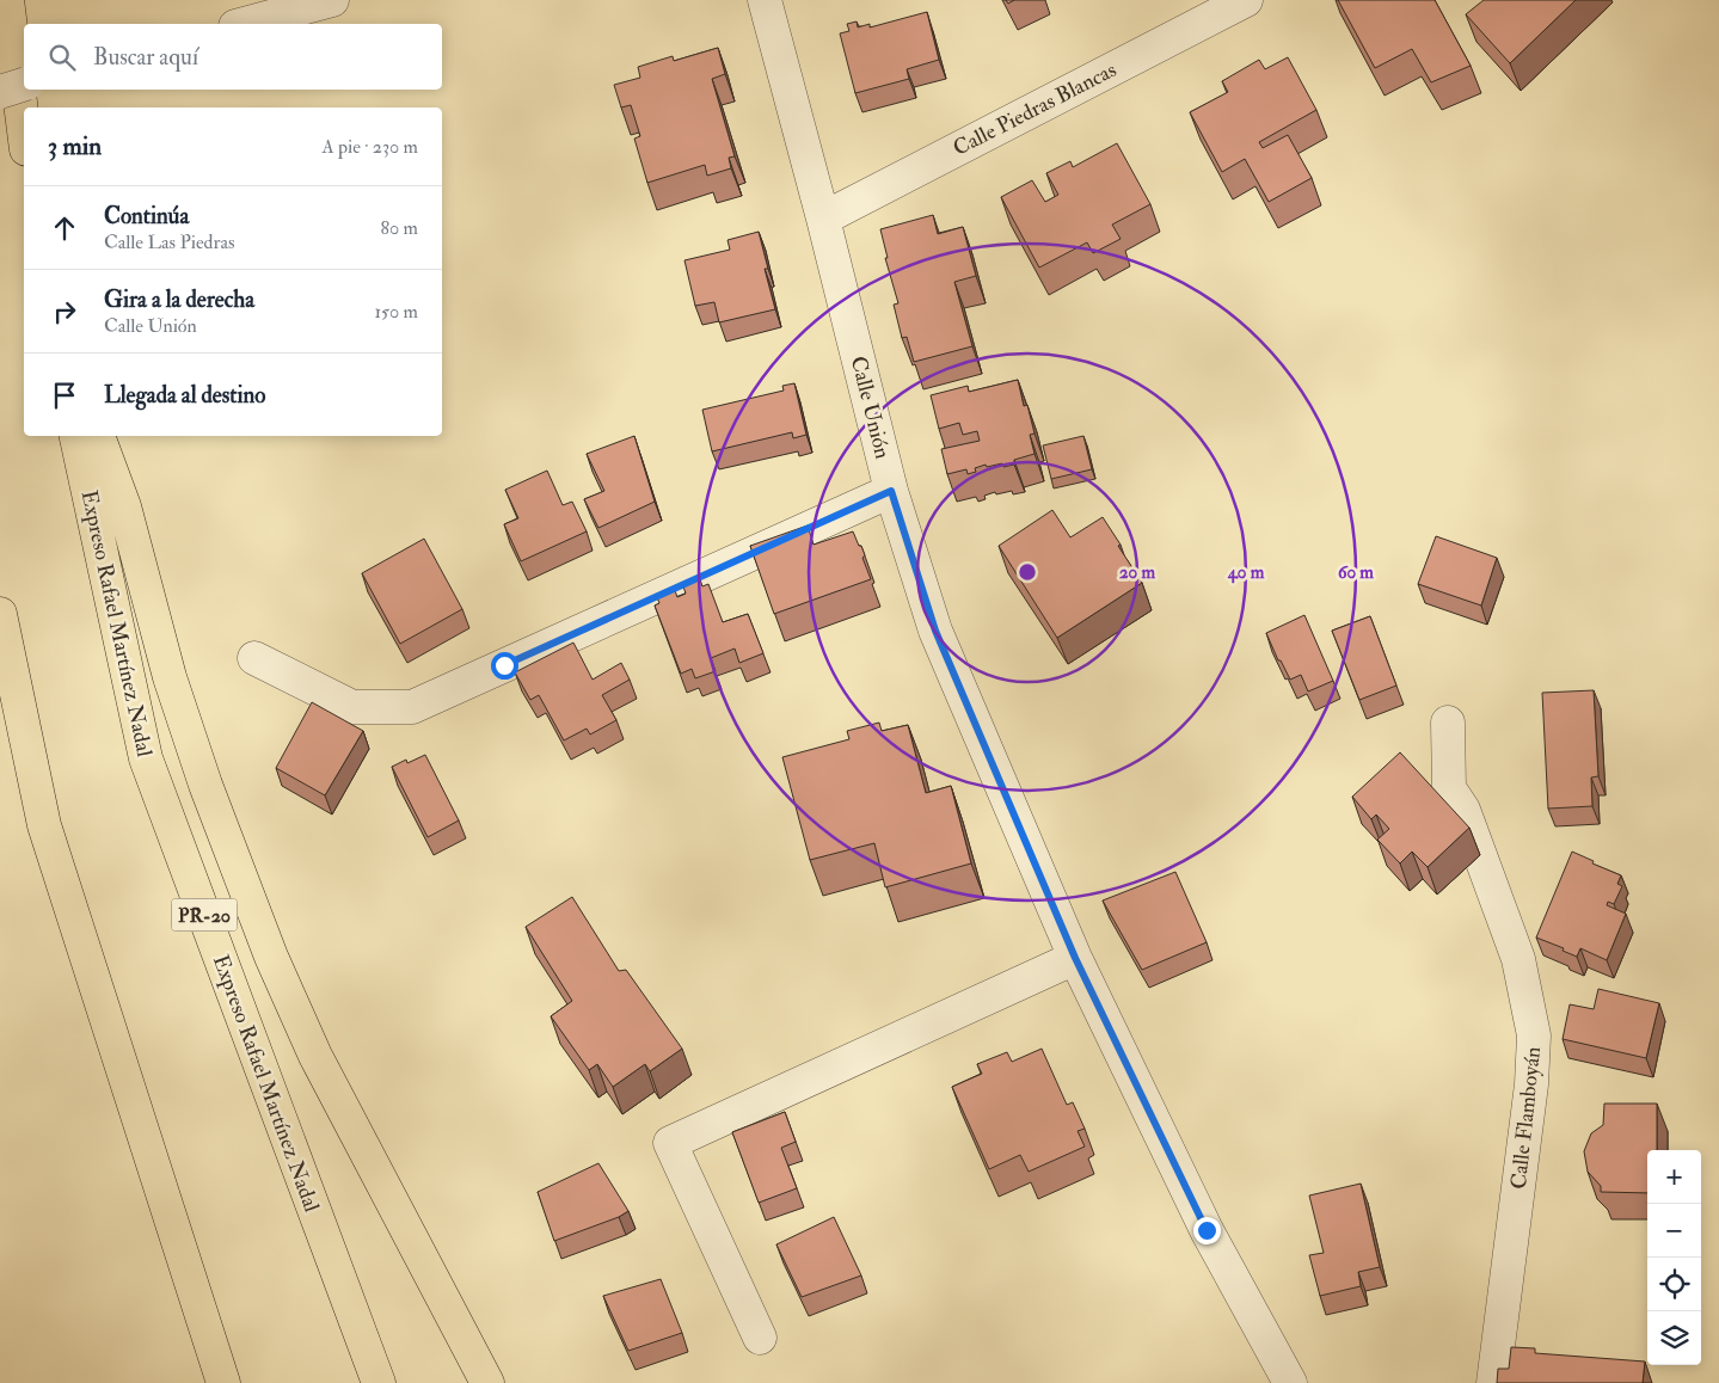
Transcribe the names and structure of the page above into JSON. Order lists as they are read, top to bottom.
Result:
{
  "streets": {
    "highway": ["Expreso Rafael Martínez Nadal", "PR-20"],
    "street": ["Calle Piedras Blancas", "Calle Unión", "Calle Flamboyán"]
  },
  "crossings": [
    ["Calle Piedras Blancas", "Calle Unión"]
  ],
  "page": {
    "search": "Buscar aquí",
    "heading": ["3 min", "A pie · 230 m"],
    "list": [
      ["Continúa", "Calle Las Piedras", "80 m"],
      ["Gira a la derecha", "Calle Unión", "150 m"],
      "Llegada al destino"
    ],
    "map_buttons": ["+", "−"]
  },
  "rings": ["20 m", "40 m", "60 m"]
}
